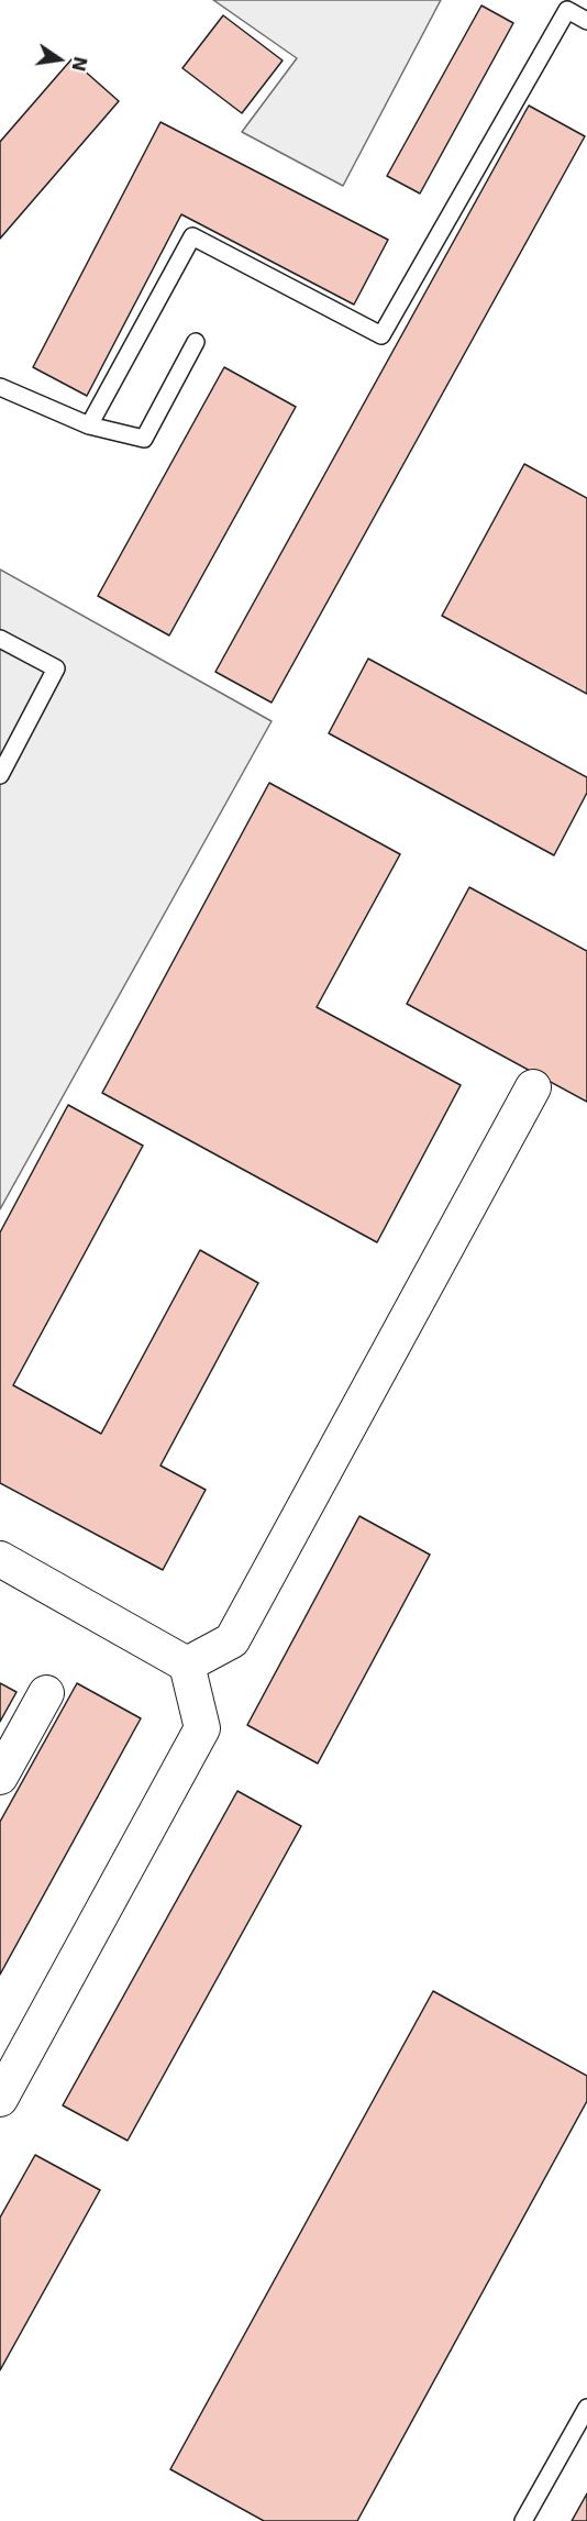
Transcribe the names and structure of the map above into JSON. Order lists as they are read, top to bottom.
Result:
{
  "north": "right"
}
